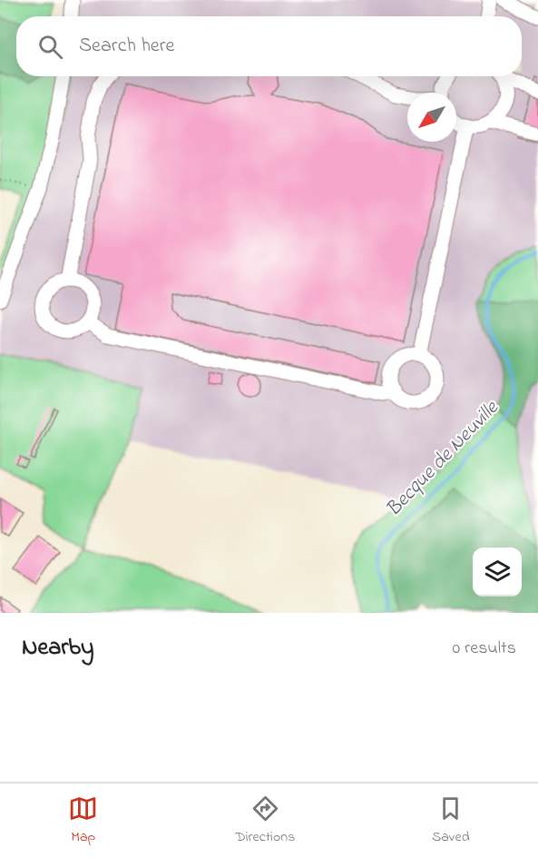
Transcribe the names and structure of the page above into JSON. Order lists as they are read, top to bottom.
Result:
{
  "water": ["Becque de Neuville"],
  "north": "bottom left",
  "page": {
    "search": "Search here",
    "heading": ["Nearby", "0 results"],
    "nav": ["Map", "Directions", "Saved"]
  }
}
